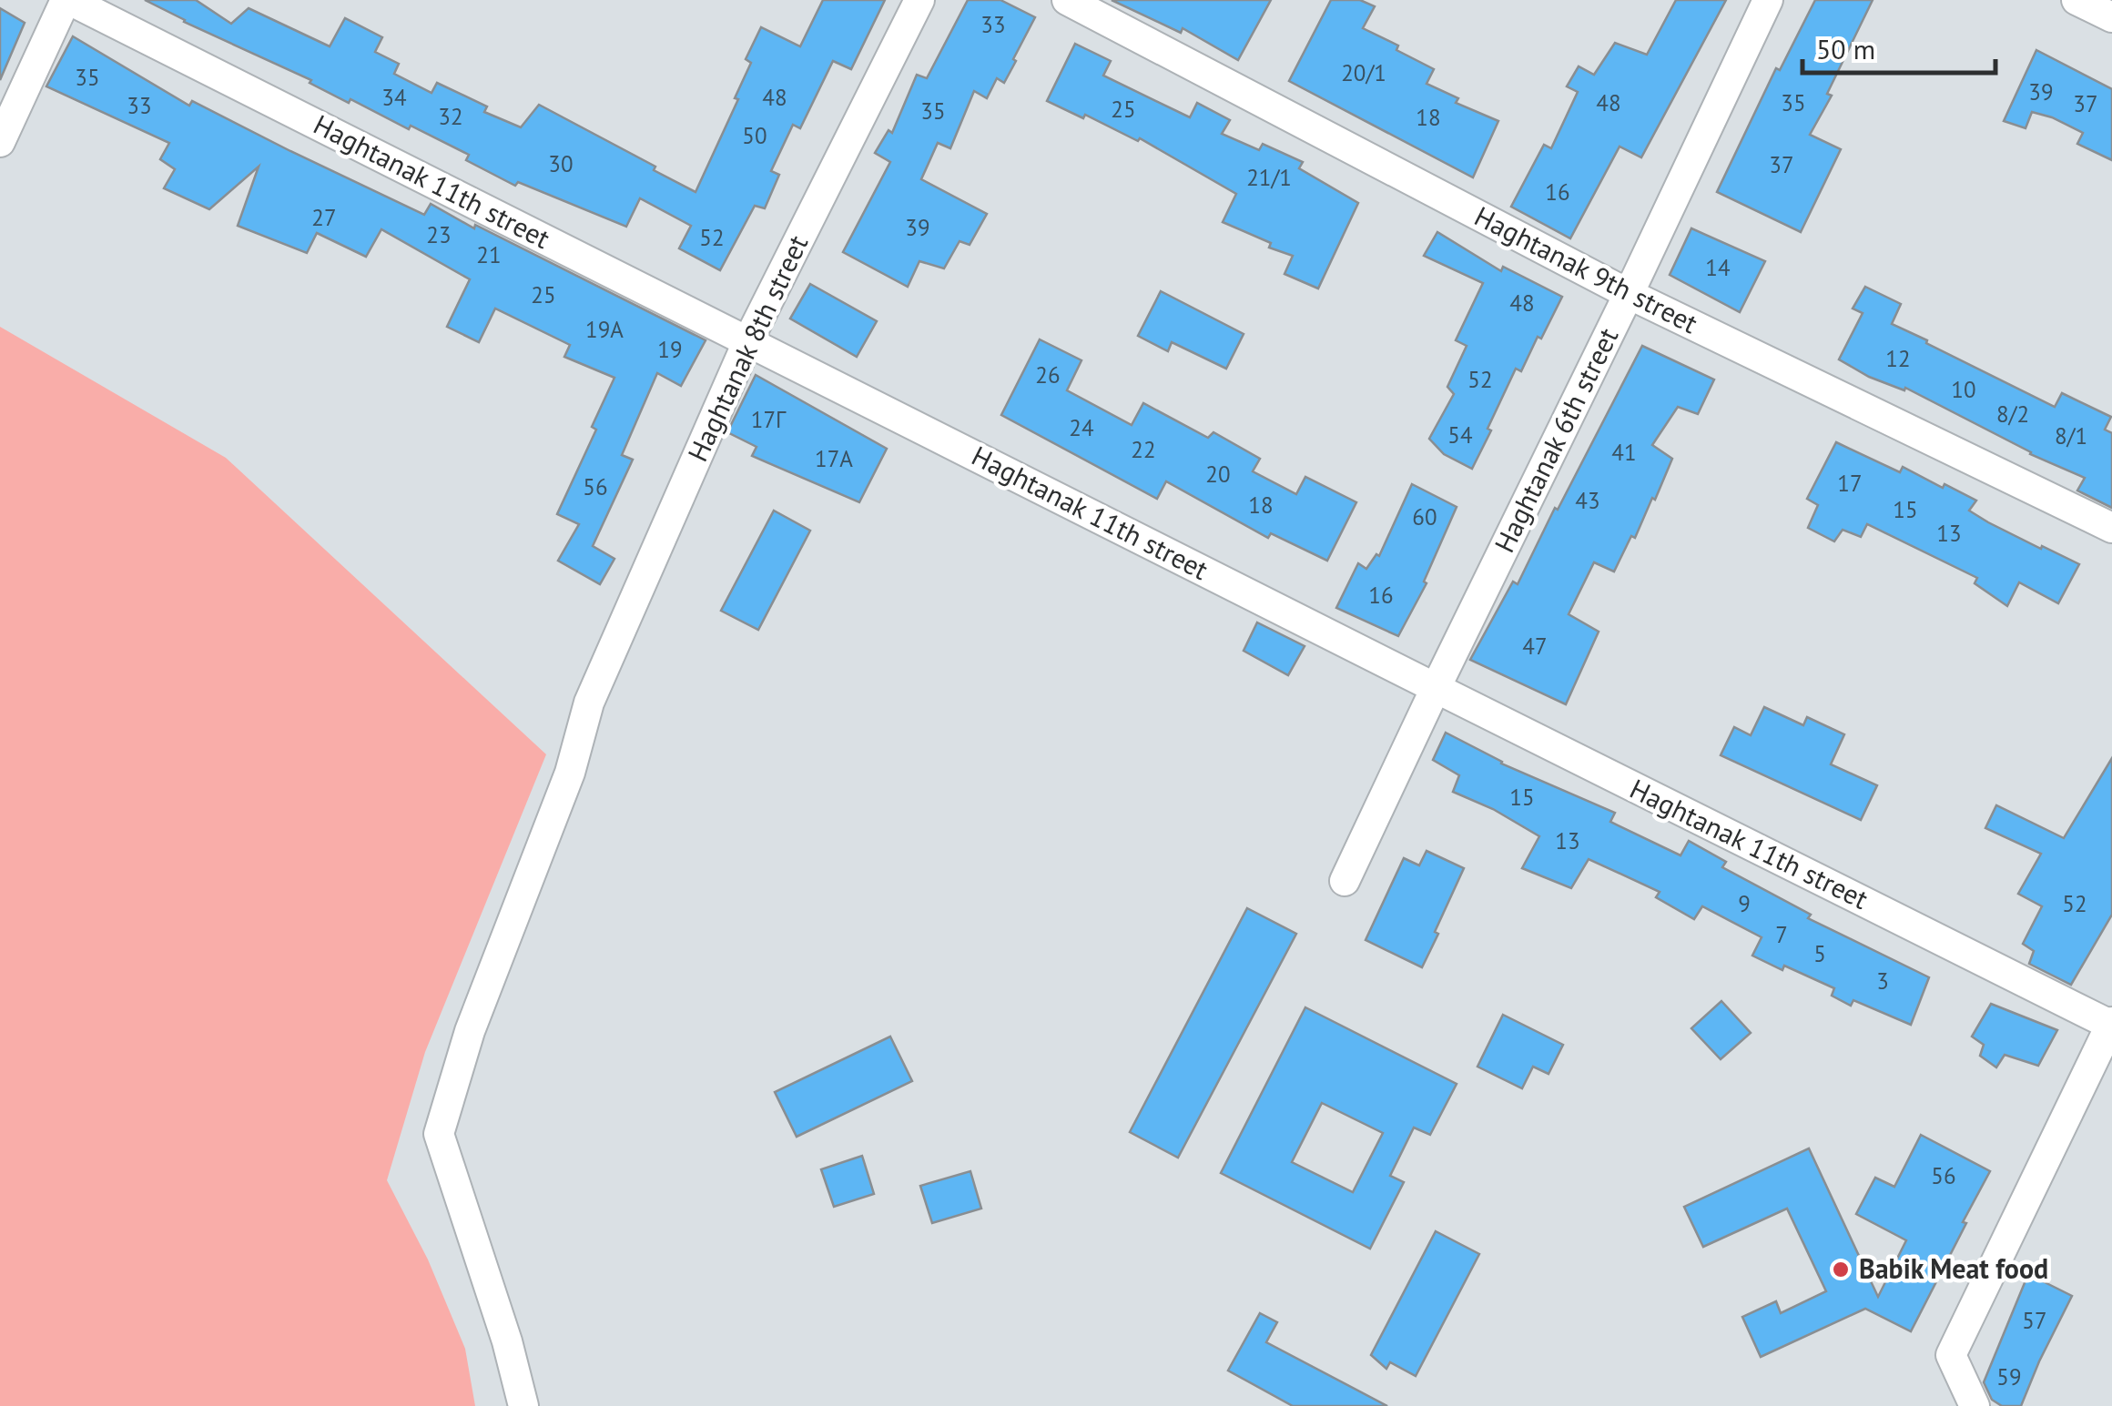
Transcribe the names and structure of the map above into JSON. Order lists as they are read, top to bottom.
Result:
{
  "streets": {
    "street": [
      "Haghtanak 11th street",
      "Haghtanak 9th street",
      "Haghtanak 8th street",
      "Haghtanak 6th street"
    ]
  },
  "crossings": [
    ["Haghtanak 11th street", "Haghtanak 8th street"],
    ["Haghtanak 11th street", "Haghtanak 6th street"],
    ["Haghtanak 9th street", "Haghtanak 6th street"]
  ],
  "places": ["Babik Meat food"],
  "house_numbers": [
    "33",
    "20/1",
    "35",
    "39",
    "34",
    "48",
    "48",
    "35",
    "37",
    "33",
    "25",
    "35",
    "32",
    "18",
    "50",
    "30",
    "37",
    "21/1",
    "16",
    "27",
    "39",
    "23",
    "52",
    "21",
    "14",
    "25",
    "48",
    "19А",
    "19",
    "12",
    "26",
    "52",
    "10",
    "8/2",
    "17Г",
    "24",
    "54",
    "8/1",
    "22",
    "41",
    "17А",
    "20",
    "17",
    "56",
    "43",
    "18",
    "15",
    "60",
    "13",
    "16",
    "47",
    "15",
    "13",
    "9",
    "52",
    "7",
    "5",
    "3",
    "56",
    "57",
    "59"
  ],
  "scale_bar": "50 m"
}
